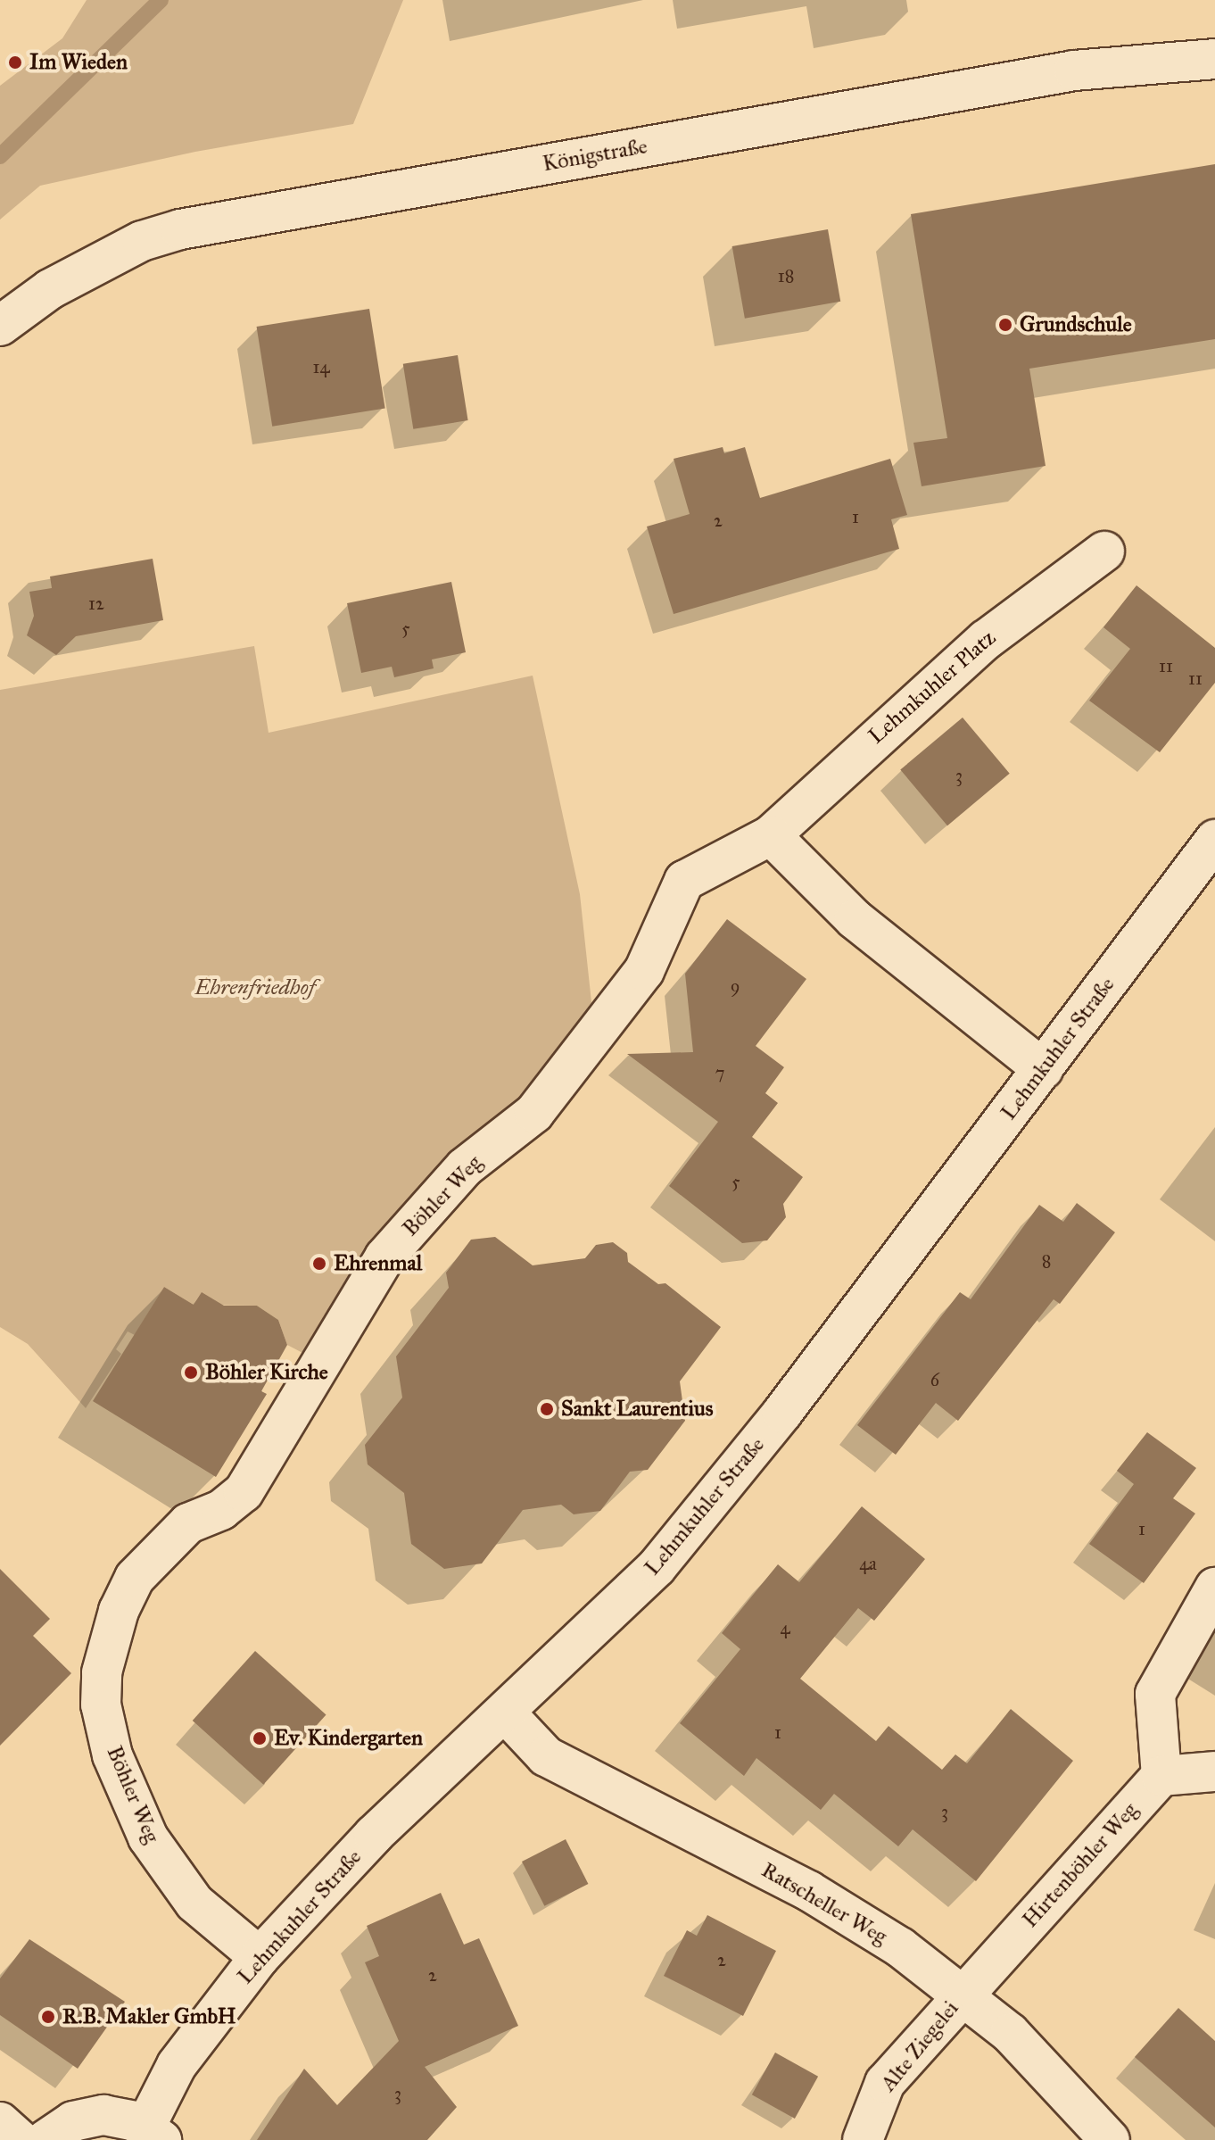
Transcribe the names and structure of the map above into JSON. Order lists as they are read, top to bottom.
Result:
{
  "streets": {
    "street": [
      "Königstraße",
      "Lehmkuhler Platz",
      "Lehmkuhler Straße",
      "Böhler Weg",
      "Hirtenböhler Weg",
      "Ratscheller Weg",
      "Alte Ziegelei"
    ]
  },
  "crossings": [
    ["Lehmkuhler Platz", "Böhler Weg"],
    ["Lehmkuhler Straße", "Böhler Weg"],
    ["Lehmkuhler Straße", "Ratscheller Weg"],
    ["Hirtenböhler Weg", "Ratscheller Weg"],
    ["Hirtenböhler Weg", "Alte Ziegelei"],
    ["Ratscheller Weg", "Alte Ziegelei"]
  ],
  "parks": ["Ehrenfriedhof"],
  "places": [
    "Im Wieden",
    "Grundschule",
    "Ehrenmal",
    "Böhler Kirche",
    "Sankt Laurentius",
    "Ev. Kindergarten",
    "R.B. Makler GmbH"
  ],
  "house_numbers": [
    "18",
    "14",
    "1",
    "2",
    "12",
    "5",
    "11",
    "11",
    "3",
    "9",
    "7",
    "5",
    "8",
    "6",
    "1",
    "4a",
    "4",
    "1",
    "3",
    "2",
    "2",
    "3"
  ]
}
